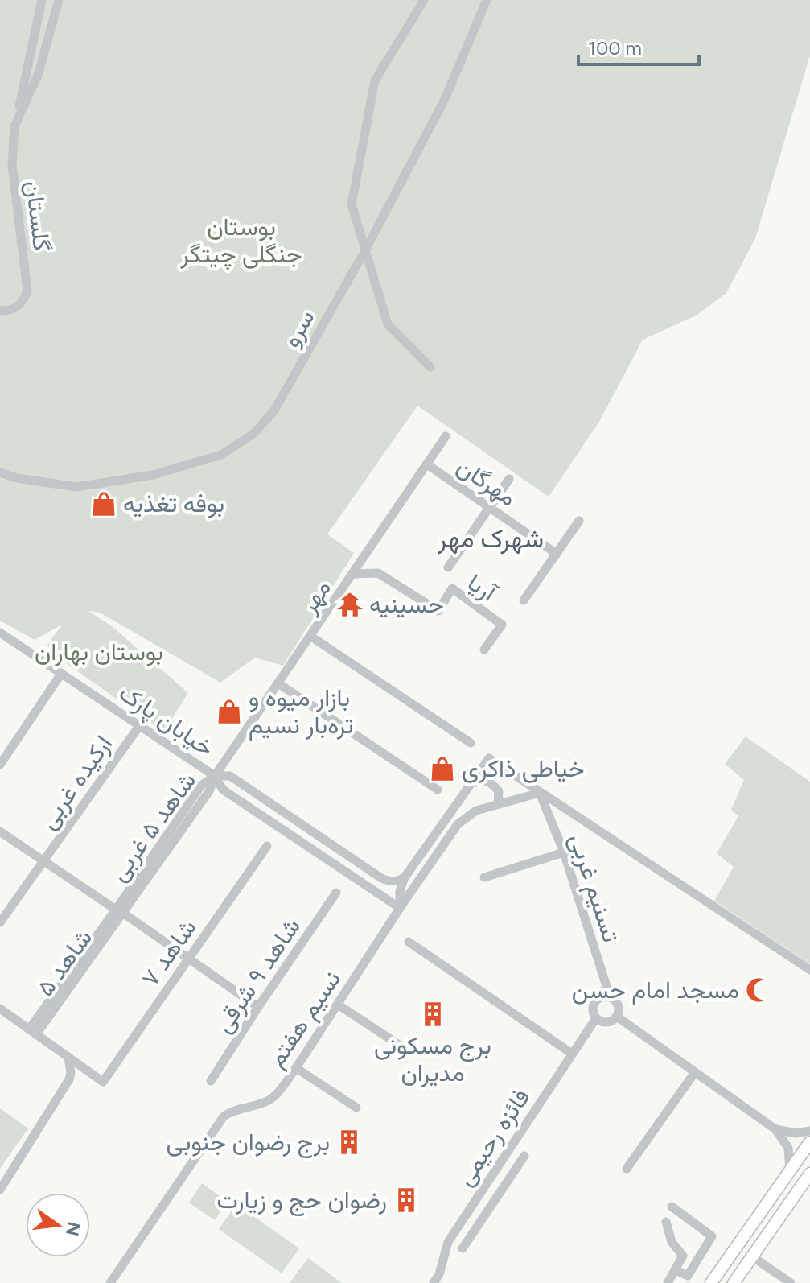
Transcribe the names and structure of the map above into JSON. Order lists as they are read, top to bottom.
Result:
{
  "streets": {
    "street": [
      "گلستان",
      "سرو",
      "مهرگان",
      "آریا",
      "مهر",
      "خیابان پارک",
      "ارکیده غربی",
      "شاهد ۵ غربی",
      "تسنیم غربی",
      "شاهد ۷",
      "شاهد ۵",
      "شاهد ۹ شرقی",
      "نسیم هفتم",
      "فائزه رحیمی"
    ]
  },
  "crossings": [
    ["مهرگان", "مهر"],
    ["آریا", "مهر"],
    ["مهر", "خیابان پارک"],
    ["مهر", "شاهد ۵ غربی"],
    ["خیابان پارک", "ارکیده غربی"],
    ["خیابان پارک", "شاهد ۵ غربی"],
    ["خیابان پارک", "نسیم هفتم"],
    ["شاهد ۵ غربی", "شاهد ۵"],
    ["تسنیم غربی", "نسیم هفتم"],
    ["تسنیم غربی", "فائزه رحیمی"]
  ],
  "districts": ["شهرک مهر"],
  "parks": ["بوستان جنگلی چیتگر", "بوستان بهاران"],
  "places": {
    "shop": ["بوفه تغذیه", "بازار میوه و تره‌بار نسیم", "خیاطی ذاکری"],
    "temple": ["حسینیه"],
    "mosque": ["مسجد امام حسن"],
    "building": ["برج مسکونی مدیران", "برج رضوان جنوبی", "رضوان حج و زیارت"]
  },
  "scale_bar": "100 m",
  "north": "right"
}
